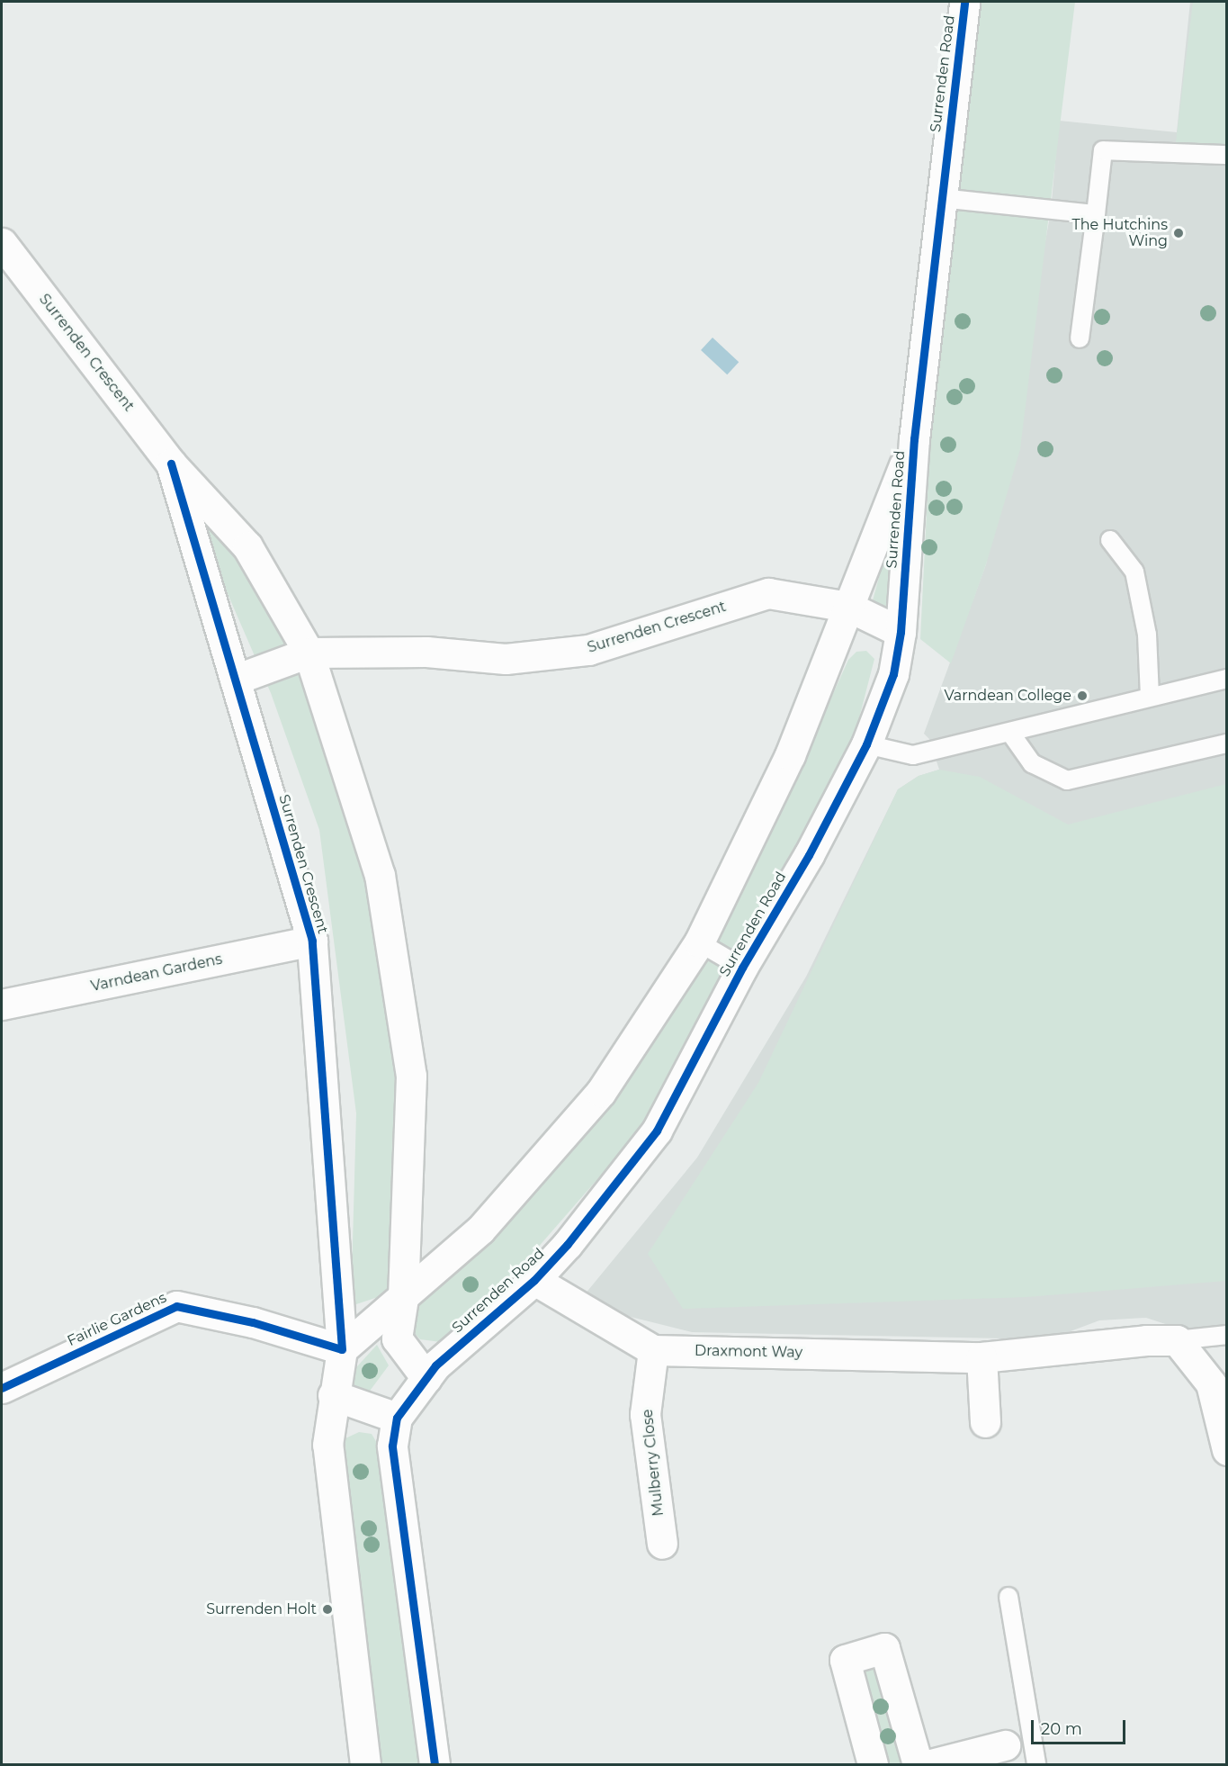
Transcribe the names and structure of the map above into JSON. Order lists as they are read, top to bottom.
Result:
{
  "streets": {
    "street": [
      "Surrenden Road",
      "Surrenden Crescent",
      "Varndean Gardens",
      "Fairlie Gardens",
      "Draxmont Way",
      "Mulberry Close"
    ]
  },
  "crossings": [
    ["Surrenden Road", "Surrenden Crescent"],
    ["Surrenden Road", "Fairlie Gardens"],
    ["Surrenden Road", "Draxmont Way"],
    ["Surrenden Crescent", "Varndean Gardens"],
    ["Surrenden Crescent", "Fairlie Gardens"],
    ["Draxmont Way", "Mulberry Close"]
  ],
  "places": ["The Hutchins Wing", "Varndean College", "Surrenden Holt"],
  "scale_bar": "20 m"
}
